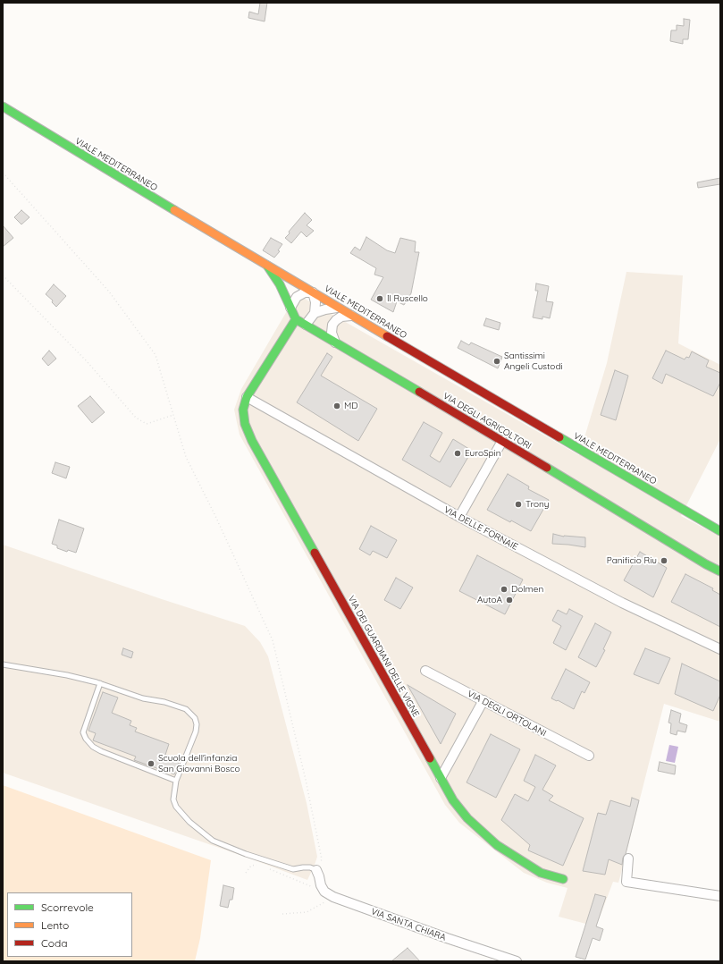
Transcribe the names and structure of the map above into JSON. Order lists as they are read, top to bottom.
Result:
{
  "streets": {
    "street": [
      "VIALE MEDITERRANEO",
      "VIA DEGLI AGRICOLTORI",
      "VIA DELLE FORNAIE",
      "VIA DEI GUARDIANI DELLE VIGNE",
      "VIA DEGLI ORTOLANI",
      "VIA SANTA CHIARA"
    ]
  },
  "crossings": [
    ["VIALE MEDITERRANEO", "VIA DEGLI AGRICOLTORI"],
    ["VIA DELLE FORNAIE", "VIA DEI GUARDIANI DELLE VIGNE"]
  ],
  "places": [
    "Il Ruscello",
    "Santissimi Angeli Custodi",
    "MD",
    "EuroSpin",
    "Trony",
    "Panificio Riu",
    "Dolmen",
    "AutoA",
    "Scuola dell'infanzia San Giovanni Bosco"
  ],
  "legend": ["Scorrevole", "Lento", "Coda"]
}
